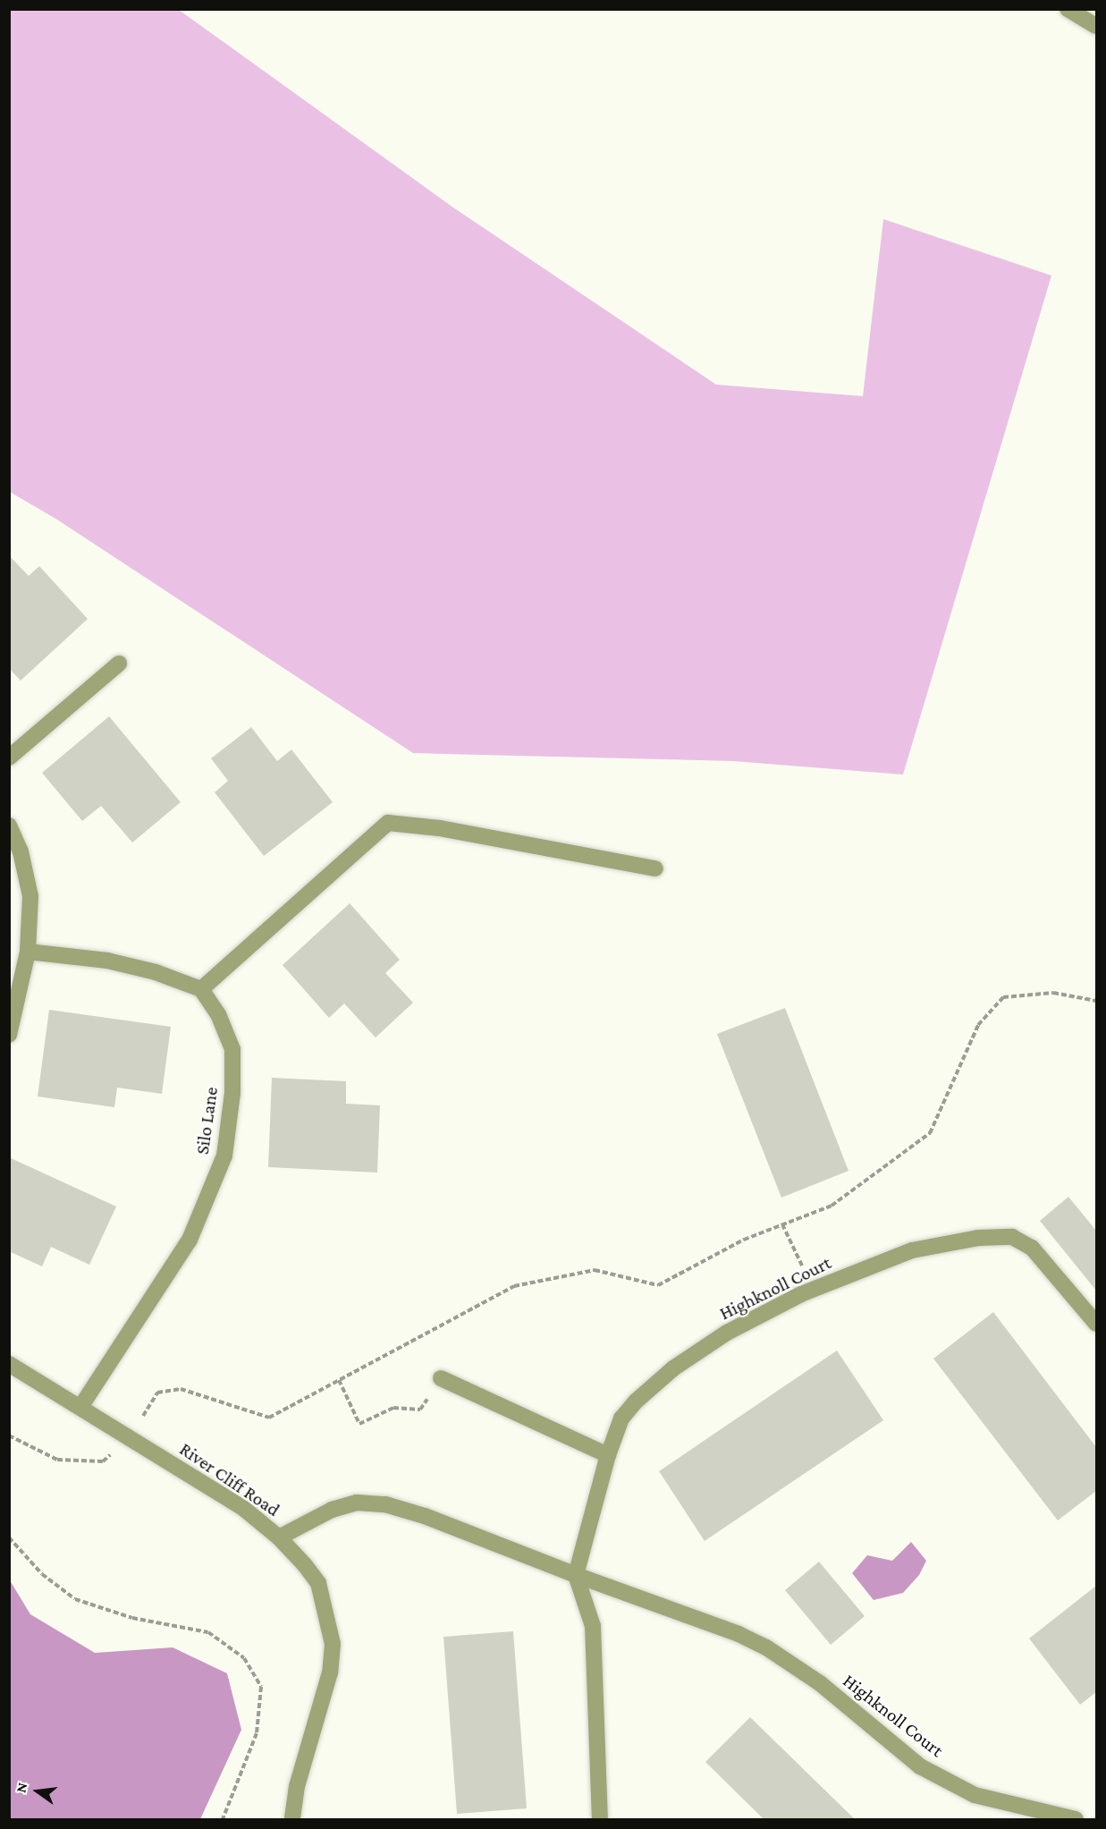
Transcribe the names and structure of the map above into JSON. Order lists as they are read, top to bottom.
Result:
{
  "streets": {
    "street": ["Silo Lane", "Highknoll Court", "River Cliff Road"]
  },
  "crossings": [
    ["Silo Lane", "River Cliff Road"],
    ["Highknoll Court", "River Cliff Road"]
  ],
  "north": "left"
}
